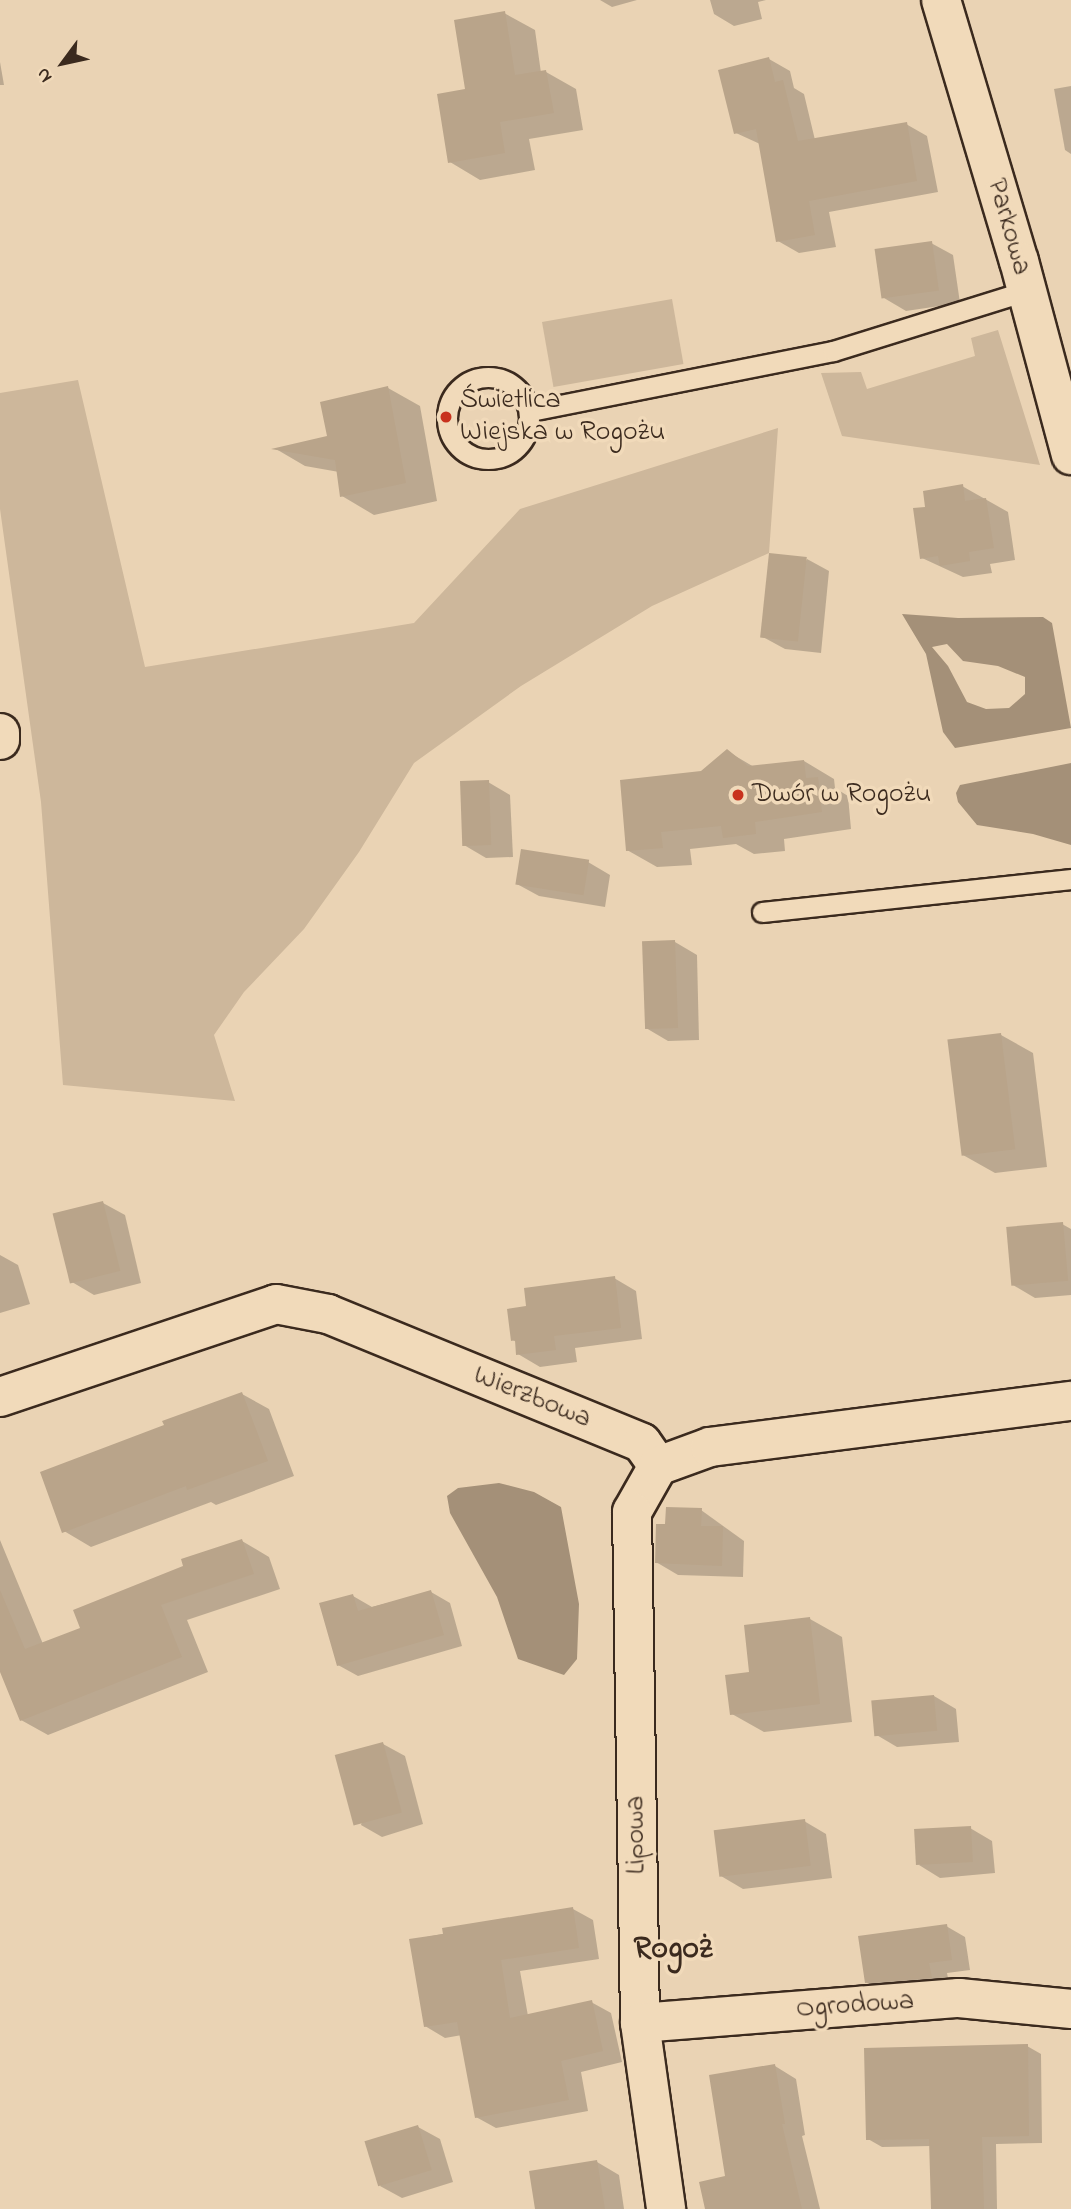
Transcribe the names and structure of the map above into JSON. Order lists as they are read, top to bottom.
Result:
{
  "streets": {
    "street": [
      "Parkowa",
      "Wierzbowa",
      "Lipowa",
      "Ogrodowa"
    ]
  },
  "crossings": [
    ["Wierzbowa", "Lipowa"],
    ["Lipowa", "Ogrodowa"]
  ],
  "districts": ["Rogoż"],
  "places": ["Świetlica Wiejska w Rogożu", "Dwór w Rogożu"],
  "north": "bottom left"
}
